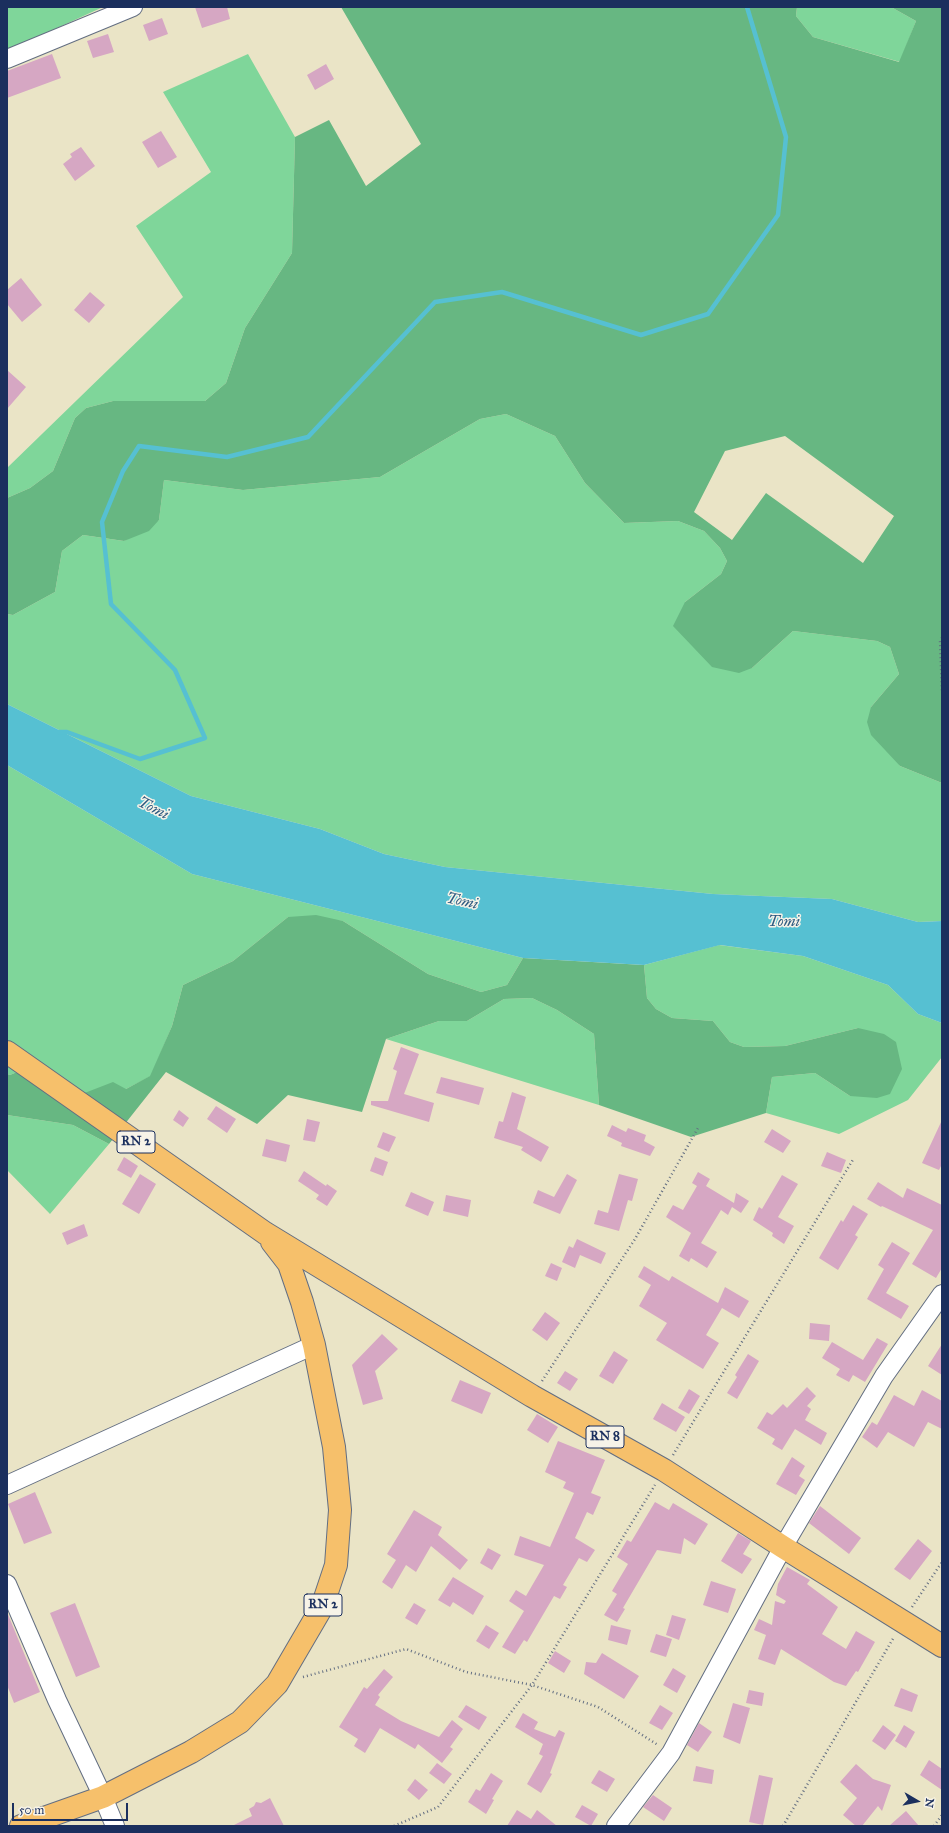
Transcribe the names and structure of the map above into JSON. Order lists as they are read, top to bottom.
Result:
{
  "streets": {
    "main road": ["RN 2", "RN 8"]
  },
  "crossings": [
    ["RN 2", "RN 8"]
  ],
  "water": ["Tomi"],
  "scale_bar": "50 m",
  "north": "right"
}
